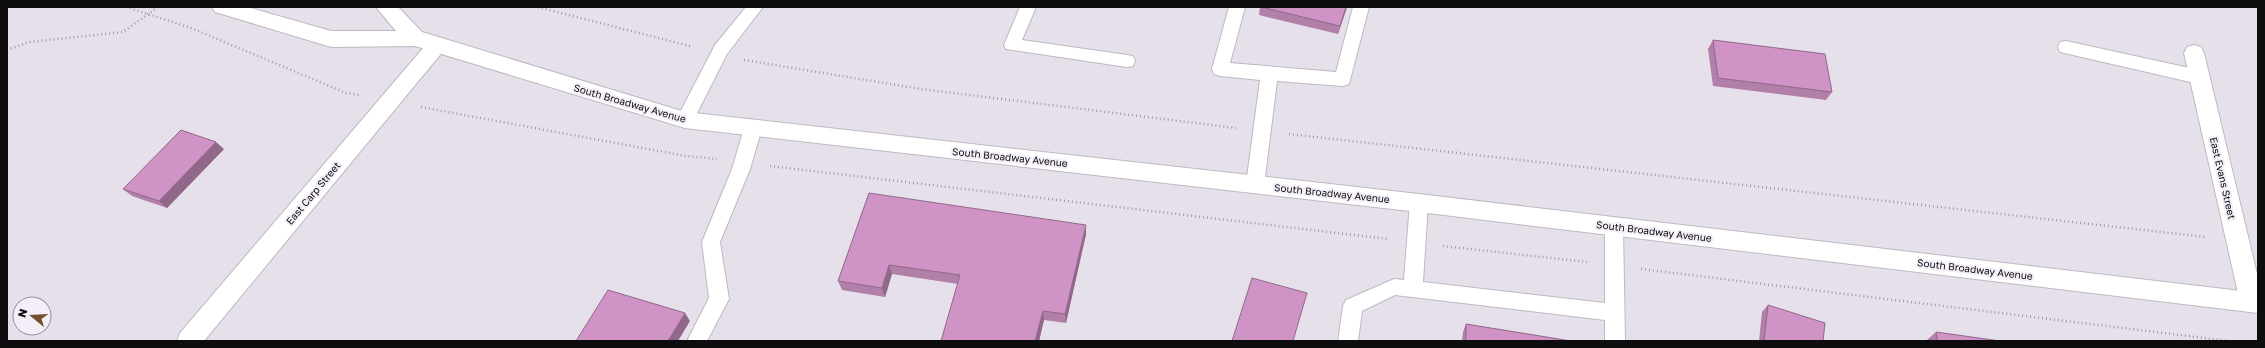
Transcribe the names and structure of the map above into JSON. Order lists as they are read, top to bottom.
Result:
{
  "streets": {
    "main road": ["South Broadway Avenue", "East Evans Street", "East Carp Street"]
  },
  "crossings": [
    ["South Broadway Avenue", "East Evans Street"],
    ["South Broadway Avenue", "East Carp Street"]
  ],
  "north": "left"
}
